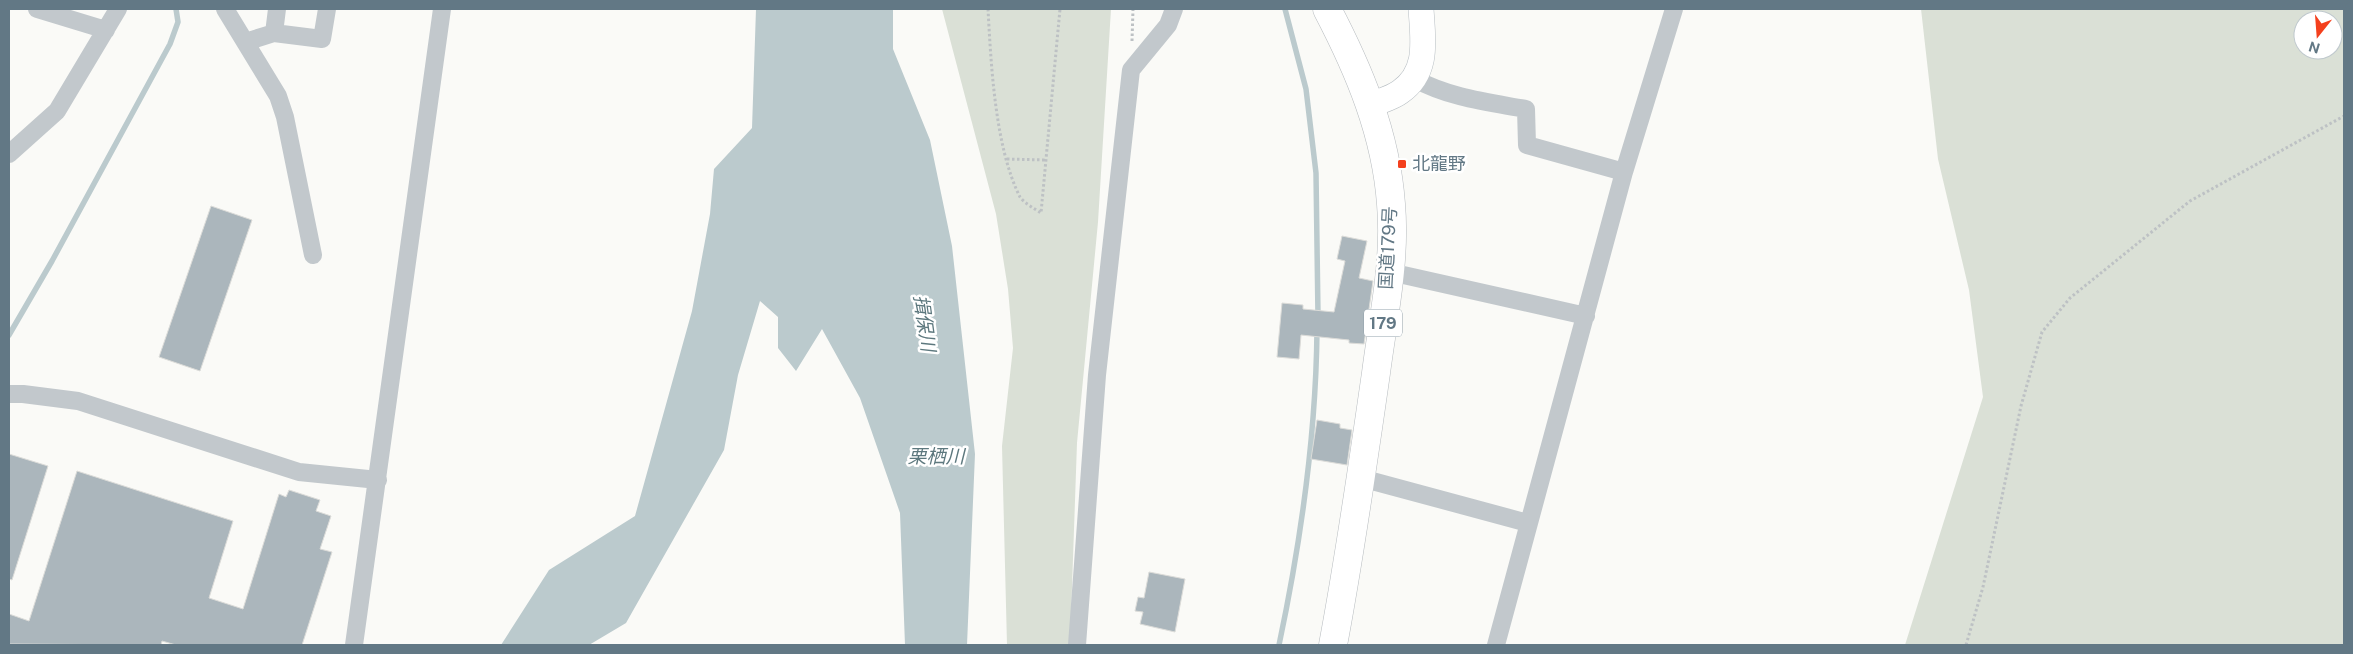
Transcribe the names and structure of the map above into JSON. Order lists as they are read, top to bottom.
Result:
{
  "streets": {
    "highway": ["国道179号", "179"]
  },
  "water": ["揖保川", "栗栖川"],
  "places": {
    "transit": ["北龍野"]
  },
  "north": "bottom"
}
